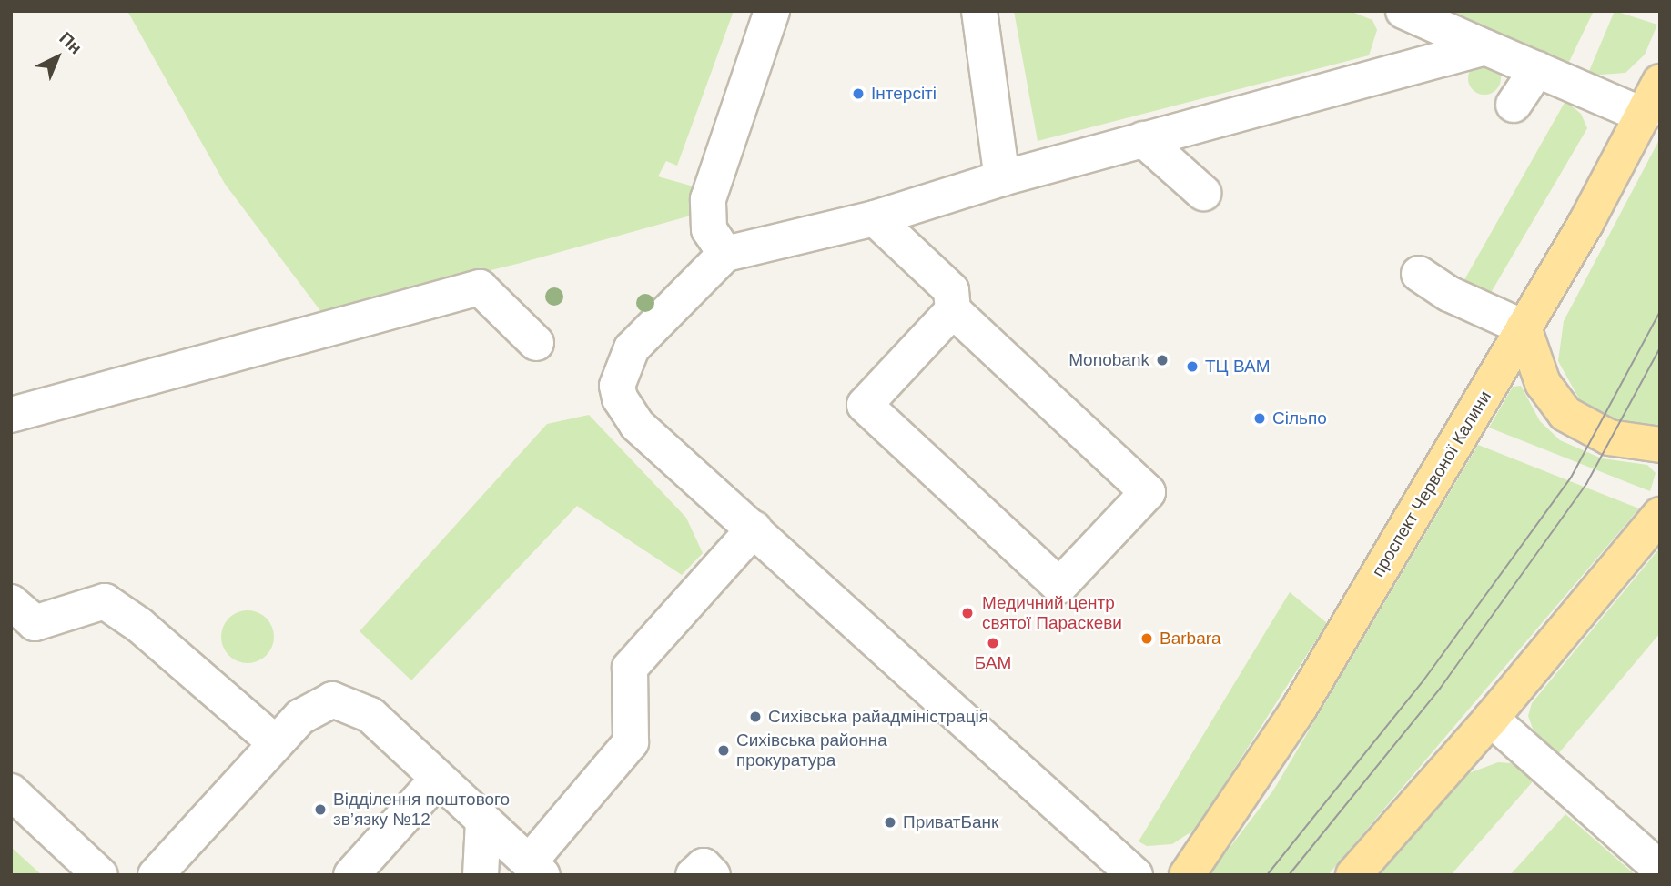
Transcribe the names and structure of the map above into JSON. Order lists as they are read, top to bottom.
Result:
{
  "streets": {
    "main road": ["проспект Червоної Калини"]
  },
  "places": [
    "Інтерсіті",
    "Monobank",
    "ТЦ ВАМ",
    "Сільпо",
    "Медичний центр святої Параскеви",
    "Barbara",
    "БАМ",
    "Сихівська райадміністрація",
    "Сихівська районна прокуратура",
    "Відділення поштового зв’язку №12",
    "ПриватБанк"
  ],
  "north": "top right"
}
